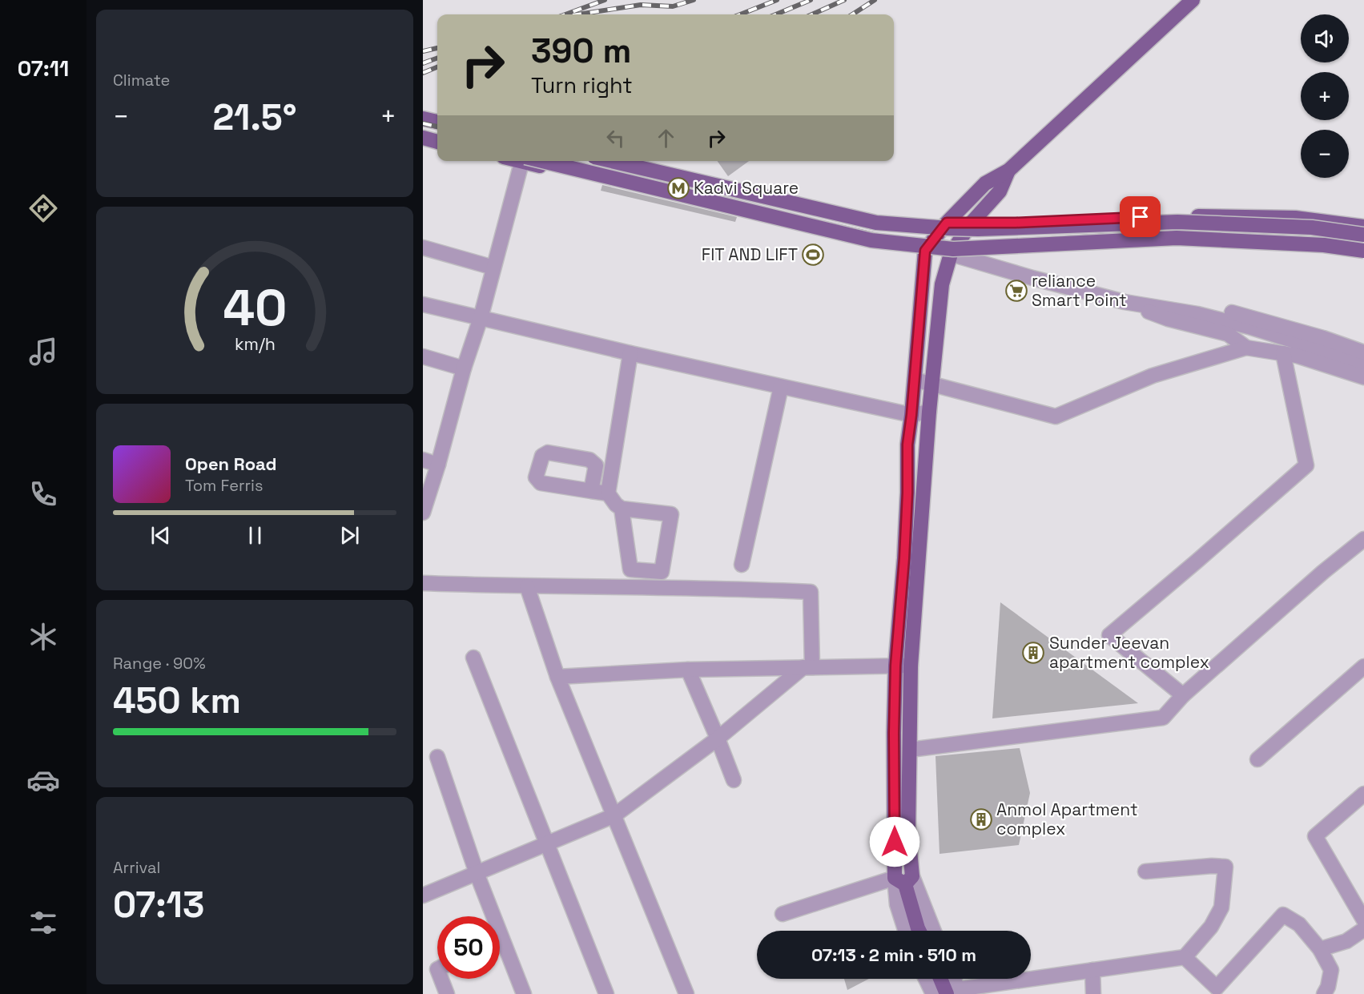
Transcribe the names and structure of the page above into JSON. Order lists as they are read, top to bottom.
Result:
{
  "places": {
    "metro station": ["Kadvi Square"],
    "sports": ["FIT AND LIFT"],
    "supermarket": ["reliance Smart Point"],
    "building": ["Sunder Jeevan apartment complex", "Anmol Apartment complex"]
  },
  "page": {
    "tabs": "07:11",
    "tile": [
      "Climate",
      ["Range · 90%", "450 km"],
      ["Arrival", "07:13"]
    ],
    "map_buttons": ["+", "−"],
    "turn": ["390 m", "Turn right"],
    "heat": ["−", "21.5°", "+"],
    "song": ["Open Road", "Tom Ferris"],
    "limit": "50",
    "trip": "07:13 · 2 min · 510 m",
    "gauge": ["40", "km/h"]
  }
}
